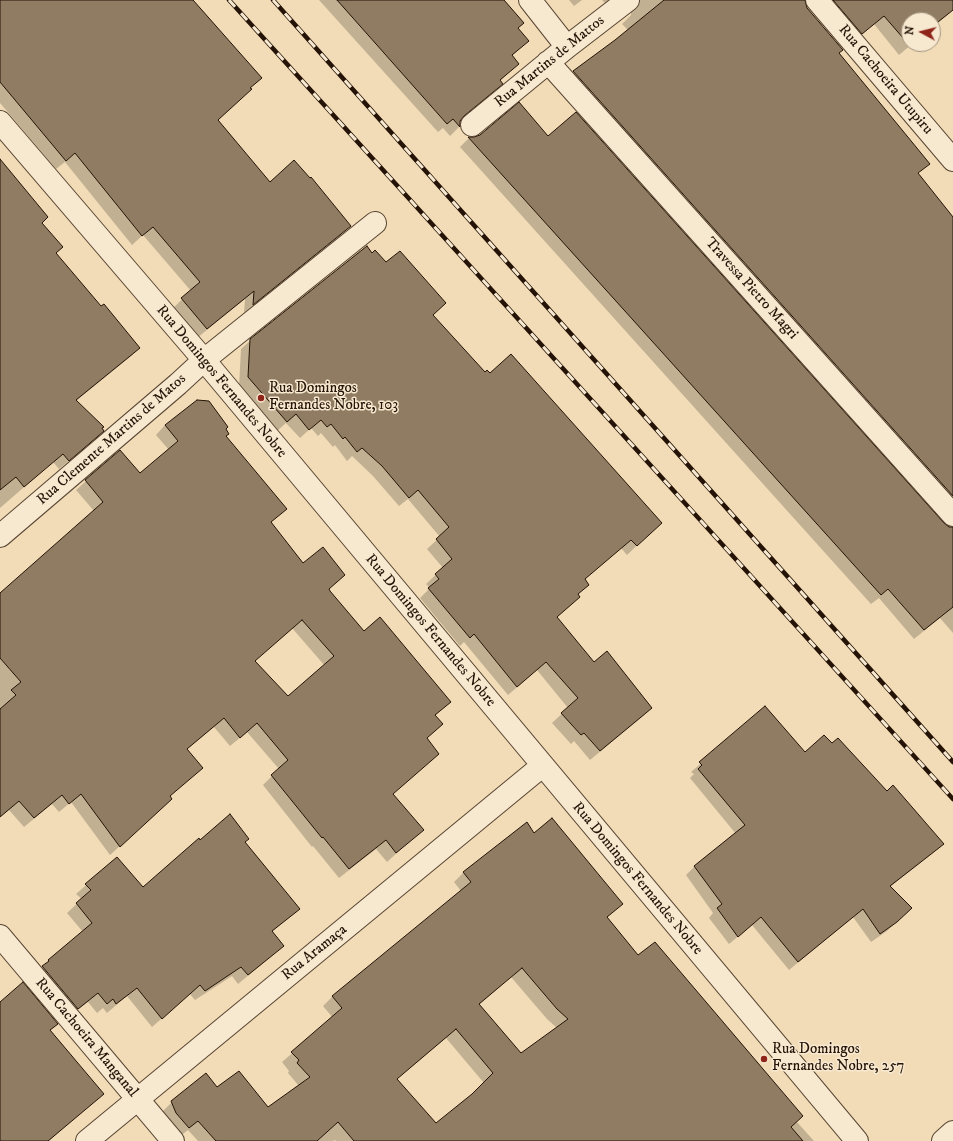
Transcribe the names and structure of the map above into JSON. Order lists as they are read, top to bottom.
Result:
{
  "streets": {
    "street": [
      "Rua Martins de Mattos",
      "Rua Cachoeira Utupiru",
      "Travessa Pietro Magri",
      "Rua Domingos Fernandes Nobre",
      "Rua Clemente Martins de Matos",
      "Rua Aramaça",
      "Rua Cachoeira Manganal"
    ]
  },
  "crossings": [
    ["Rua Martins de Mattos", "Travessa Pietro Magri"],
    ["Rua Domingos Fernandes Nobre", "Rua Clemente Martins de Matos"],
    ["Rua Domingos Fernandes Nobre", "Rua Aramaça"],
    ["Rua Aramaça", "Rua Cachoeira Manganal"]
  ],
  "places": ["Rua Domingos Fernandes Nobre, 103", "Rua Domingos Fernandes Nobre, 257"],
  "north": "left"
}
